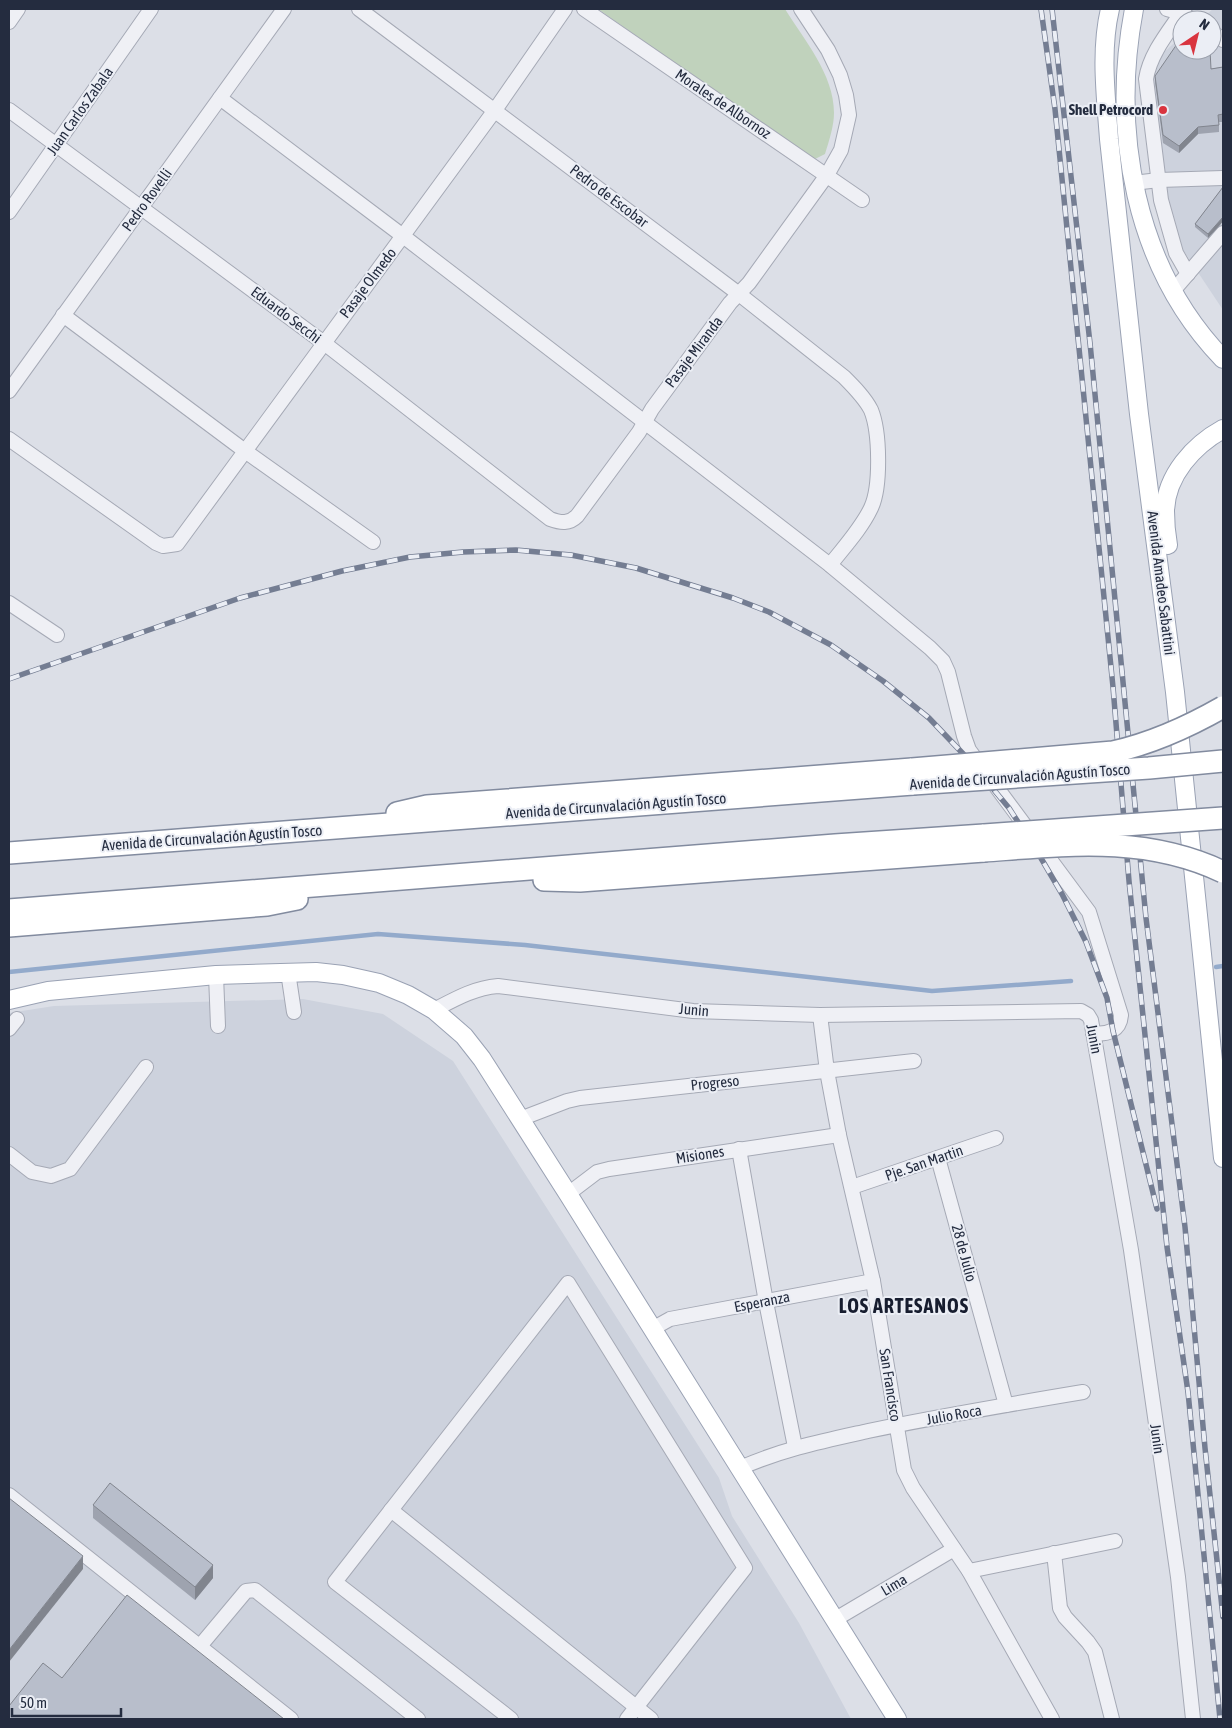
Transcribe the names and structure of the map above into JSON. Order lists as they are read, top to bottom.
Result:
{
  "streets": {
    "highway": ["Avenida de Circunvalación Agustín Tosco"],
    "main road": ["Avenida Amadeo Sabattini"],
    "street": [
      "Morales de Albornoz",
      "Juan Carlos Zabala",
      "Pedro de Escobar",
      "Pedro Rovelli",
      "Pasaje Olmedo",
      "Eduardo Secchi",
      "Pasaje Miranda",
      "Junin",
      "Progreso",
      "Misiones",
      "Pje. San Martin",
      "28 de Julio",
      "Esperanza",
      "San Francisco",
      "Julio Roca",
      "Lima"
    ]
  },
  "crossings": [
    ["Morales de Albornoz", "Pasaje Miranda"],
    ["Juan Carlos Zabala", "Eduardo Secchi"],
    ["Pedro de Escobar", "Pasaje Olmedo"],
    ["Pedro de Escobar", "Pasaje Miranda"],
    ["Pedro Rovelli", "Eduardo Secchi"],
    ["Pasaje Olmedo", "Eduardo Secchi"],
    ["Eduardo Secchi", "Pasaje Miranda"],
    ["Junin", "San Francisco"],
    ["Progreso", "San Francisco"],
    ["Misiones", "San Francisco"],
    ["Pje. San Martin", "28 de Julio"],
    ["Pje. San Martin", "San Francisco"],
    ["28 de Julio", "Julio Roca"],
    ["Esperanza", "San Francisco"],
    ["San Francisco", "Julio Roca"],
    ["San Francisco", "Lima"]
  ],
  "districts": ["LOS ARTESANOS"],
  "places": ["Shell Petrocord"],
  "scale_bar": "50 m",
  "north": "top right"
}
